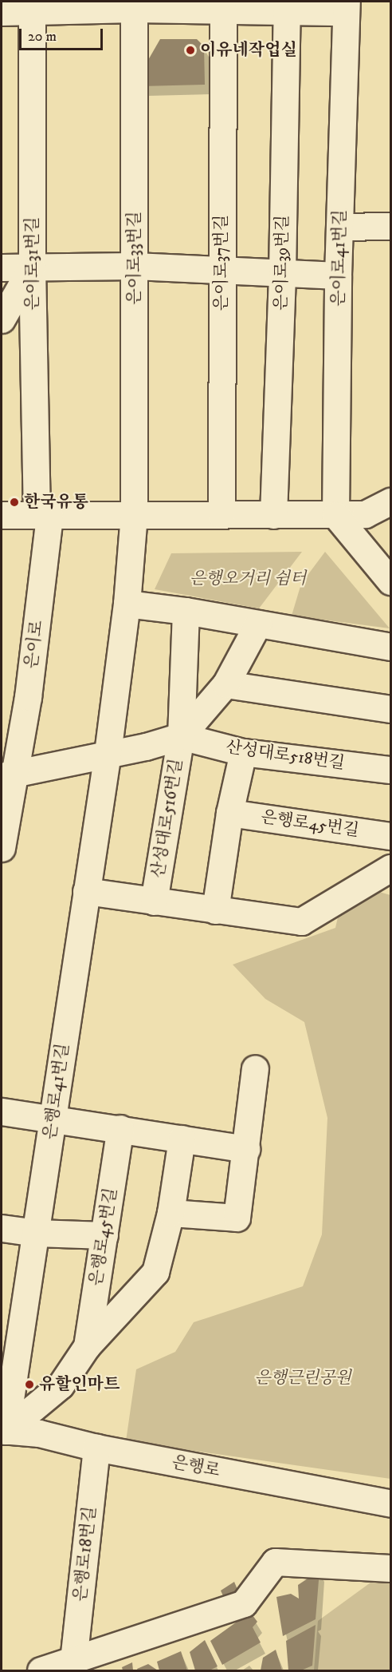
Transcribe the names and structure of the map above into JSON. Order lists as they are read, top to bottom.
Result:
{
  "streets": {
    "street": [
      "은이로33번길",
      "은이로41번길",
      "은이로37번길",
      "은이로39번길",
      "은이로31번길",
      "은이로",
      "산성대로518번길",
      "산성대로516번길",
      "은행로45번길",
      "은행로41번길",
      "은행로",
      "은행로18번길"
    ]
  },
  "crossings": [
    ["은이로31번길", "은이로"],
    ["은이로", "산성대로518번길"],
    ["산성대로518번길", "산성대로516번길"],
    ["산성대로518번길", "은행로41번길"],
    ["은행로45번길", "은행로41번길"],
    ["은행로45번길", "은행로"],
    ["은행로41번길", "은행로"],
    ["은행로", "은행로18번길"]
  ],
  "parks": ["은행오거리 쉼터", "은행근린공원"],
  "places": ["이유네작업실", "한국유통", "유할인마트"],
  "scale_bar": "20 m"
}
